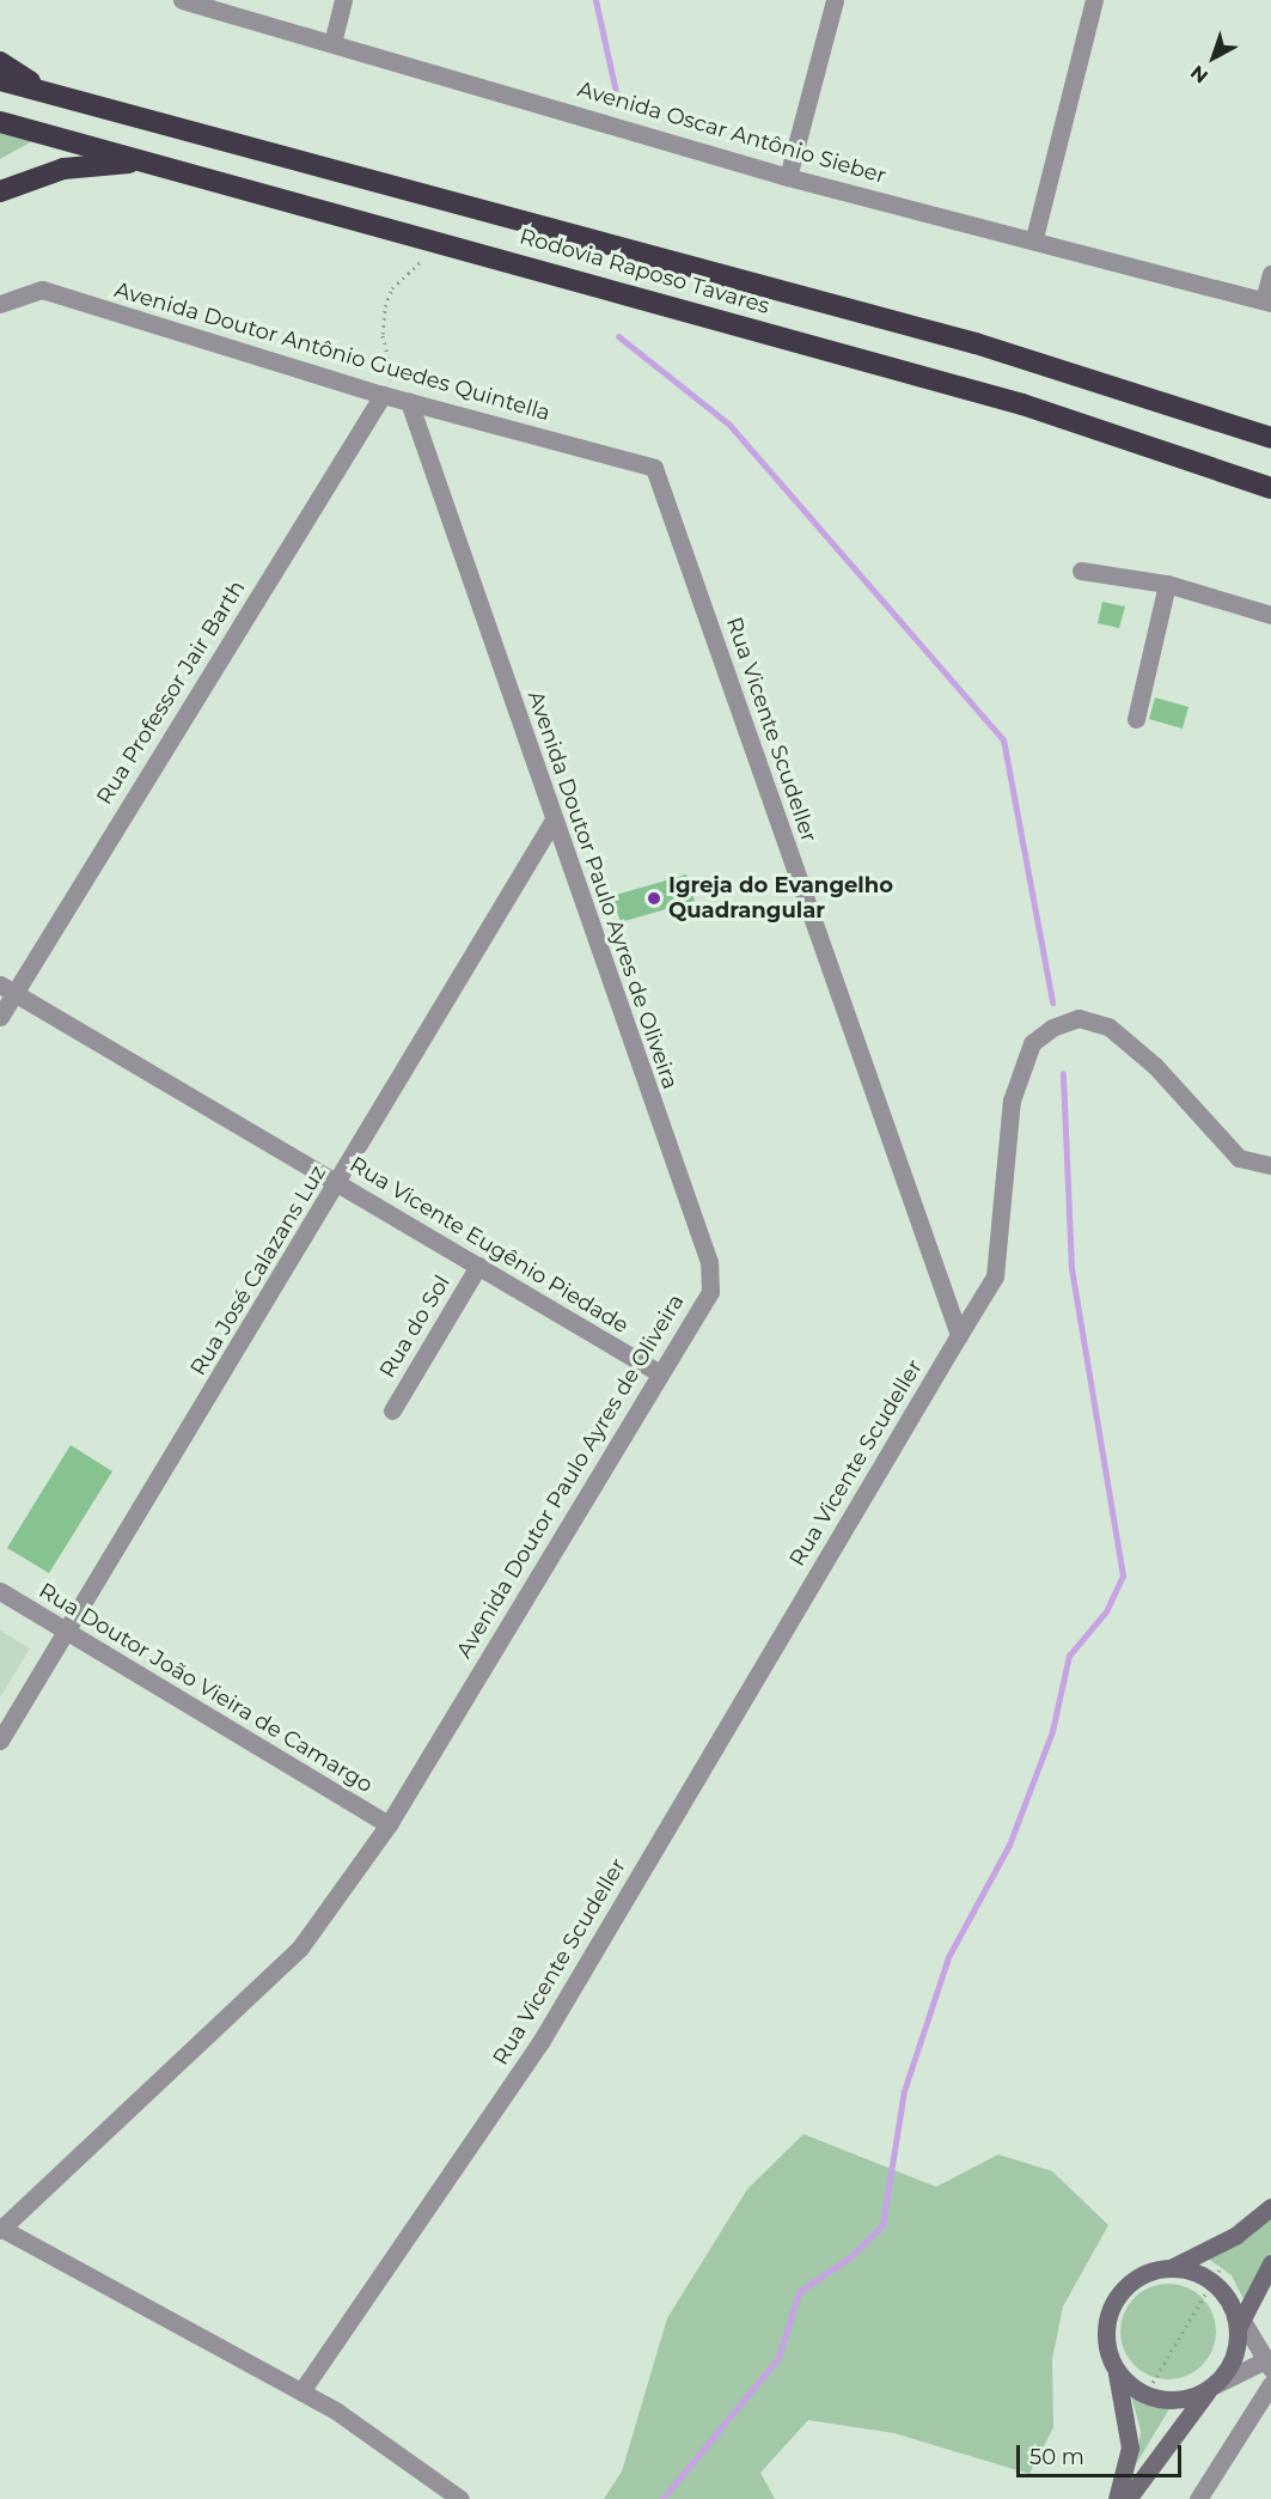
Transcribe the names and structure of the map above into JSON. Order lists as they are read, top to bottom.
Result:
{
  "streets": {
    "highway": ["Rodovia Raposo Tavares"],
    "street": [
      "Avenida Oscar Antônio Sieber",
      "Avenida Doutor Antônio Guedes Quintella",
      "Rua Professor Jair Barth",
      "Rua Vicente Scudeller",
      "Avenida Doutor Paulo Ayres de Oliveira",
      "Rua Vicente Eugênio Piedade",
      "Rua José Calazans Luz",
      "Rua do Sol",
      "Rua Doutor João Vieira de Camargo"
    ]
  },
  "crossings": [
    ["Avenida Doutor Antônio Guedes Quintella", "Rua Professor Jair Barth"],
    ["Avenida Doutor Antônio Guedes Quintella", "Rua Vicente Scudeller"],
    ["Avenida Doutor Antônio Guedes Quintella", "Avenida Doutor Paulo Ayres de Oliveira"],
    ["Rua Professor Jair Barth", "Avenida Doutor Paulo Ayres de Oliveira"],
    ["Rua Professor Jair Barth", "Rua Vicente Eugênio Piedade"],
    ["Avenida Doutor Paulo Ayres de Oliveira", "Rua Vicente Eugênio Piedade"],
    ["Avenida Doutor Paulo Ayres de Oliveira", "Rua José Calazans Luz"],
    ["Avenida Doutor Paulo Ayres de Oliveira", "Rua Doutor João Vieira de Camargo"],
    ["Rua Vicente Eugênio Piedade", "Rua José Calazans Luz"],
    ["Rua Vicente Eugênio Piedade", "Rua do Sol"],
    ["Rua José Calazans Luz", "Rua Doutor João Vieira de Camargo"]
  ],
  "places": ["Igreja do Evangelho Quadrangular"],
  "scale_bar": "50 m",
  "north": "bottom left"
}
